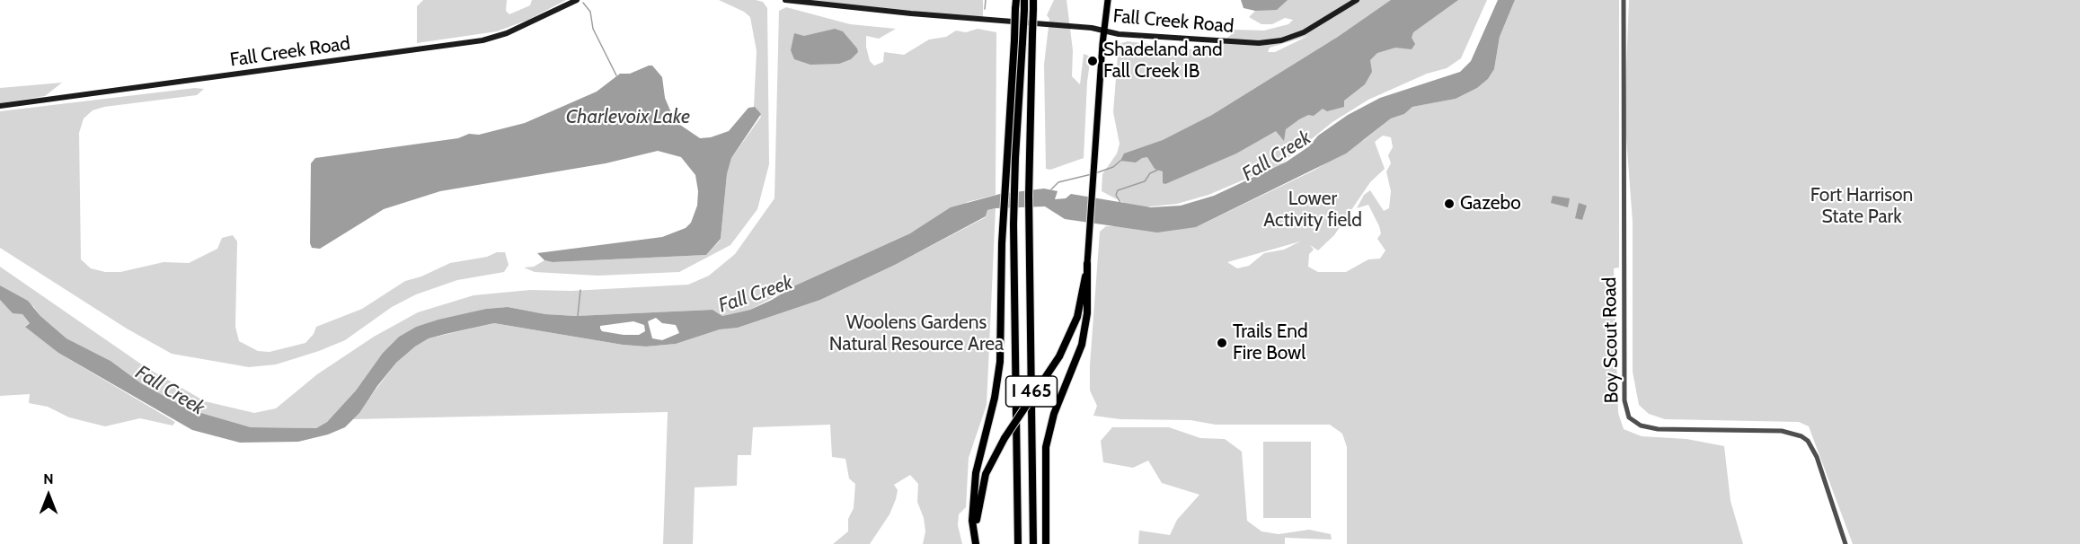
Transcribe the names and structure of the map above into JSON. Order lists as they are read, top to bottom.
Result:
{
  "streets": {
    "highway": ["I 465"],
    "main road": ["Fall Creek Road"],
    "street": ["Boy Scout Road"]
  },
  "water": ["Charlevoix Lake", "Fall Creek"],
  "parks": ["Fort Harrison State Park", "Lower Activity field", "Woolens Gardens Natural Resource Area"],
  "places": ["Shadeland and Fall Creek IB", "Gazebo", "Trails End Fire Bowl"],
  "north": "top"
}
